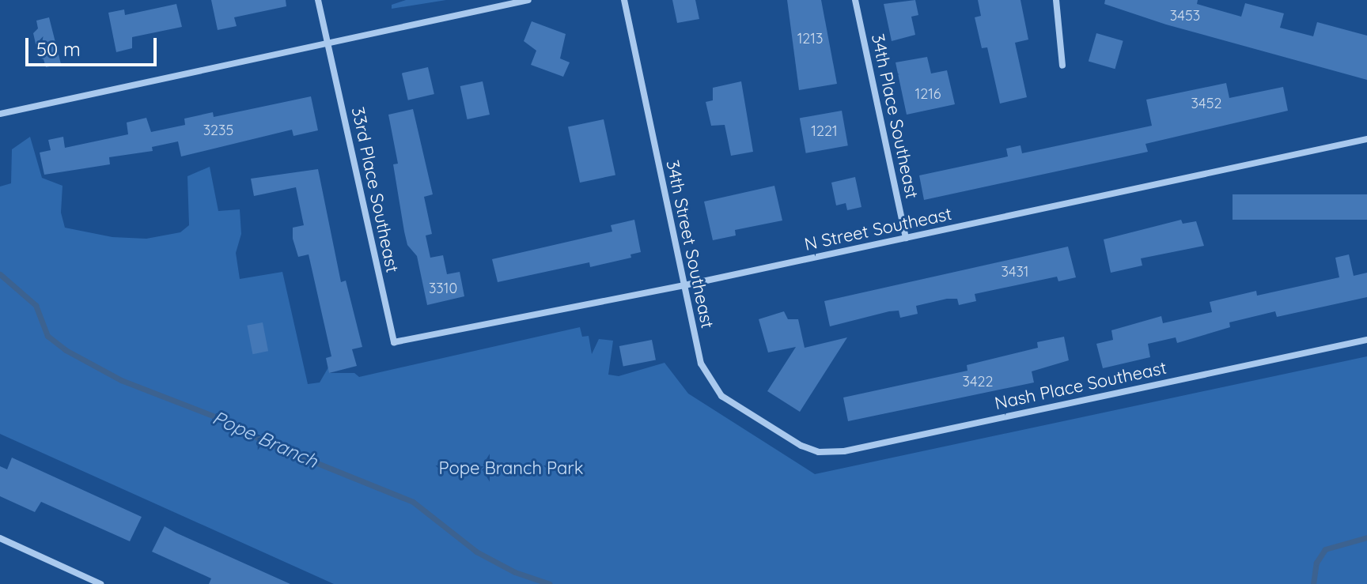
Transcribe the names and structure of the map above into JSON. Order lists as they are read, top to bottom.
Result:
{
  "streets": {
    "street": [
      "34th Place Southeast",
      "33rd Place Southeast",
      "N Street Southeast",
      "34th Street Southeast",
      "Nash Place Southeast"
    ]
  },
  "crossings": [
    ["34th Place Southeast", "N Street Southeast"],
    ["33rd Place Southeast", "N Street Southeast"],
    ["N Street Southeast", "34th Street Southeast"],
    ["34th Street Southeast", "Nash Place Southeast"]
  ],
  "water": ["Pope Branch"],
  "parks": ["Pope Branch Park"],
  "house_numbers": [
    "3453",
    "1213",
    "1216",
    "3452",
    "3235",
    "1221",
    "3431",
    "3310",
    "3422"
  ],
  "scale_bar": "50 m"
}
